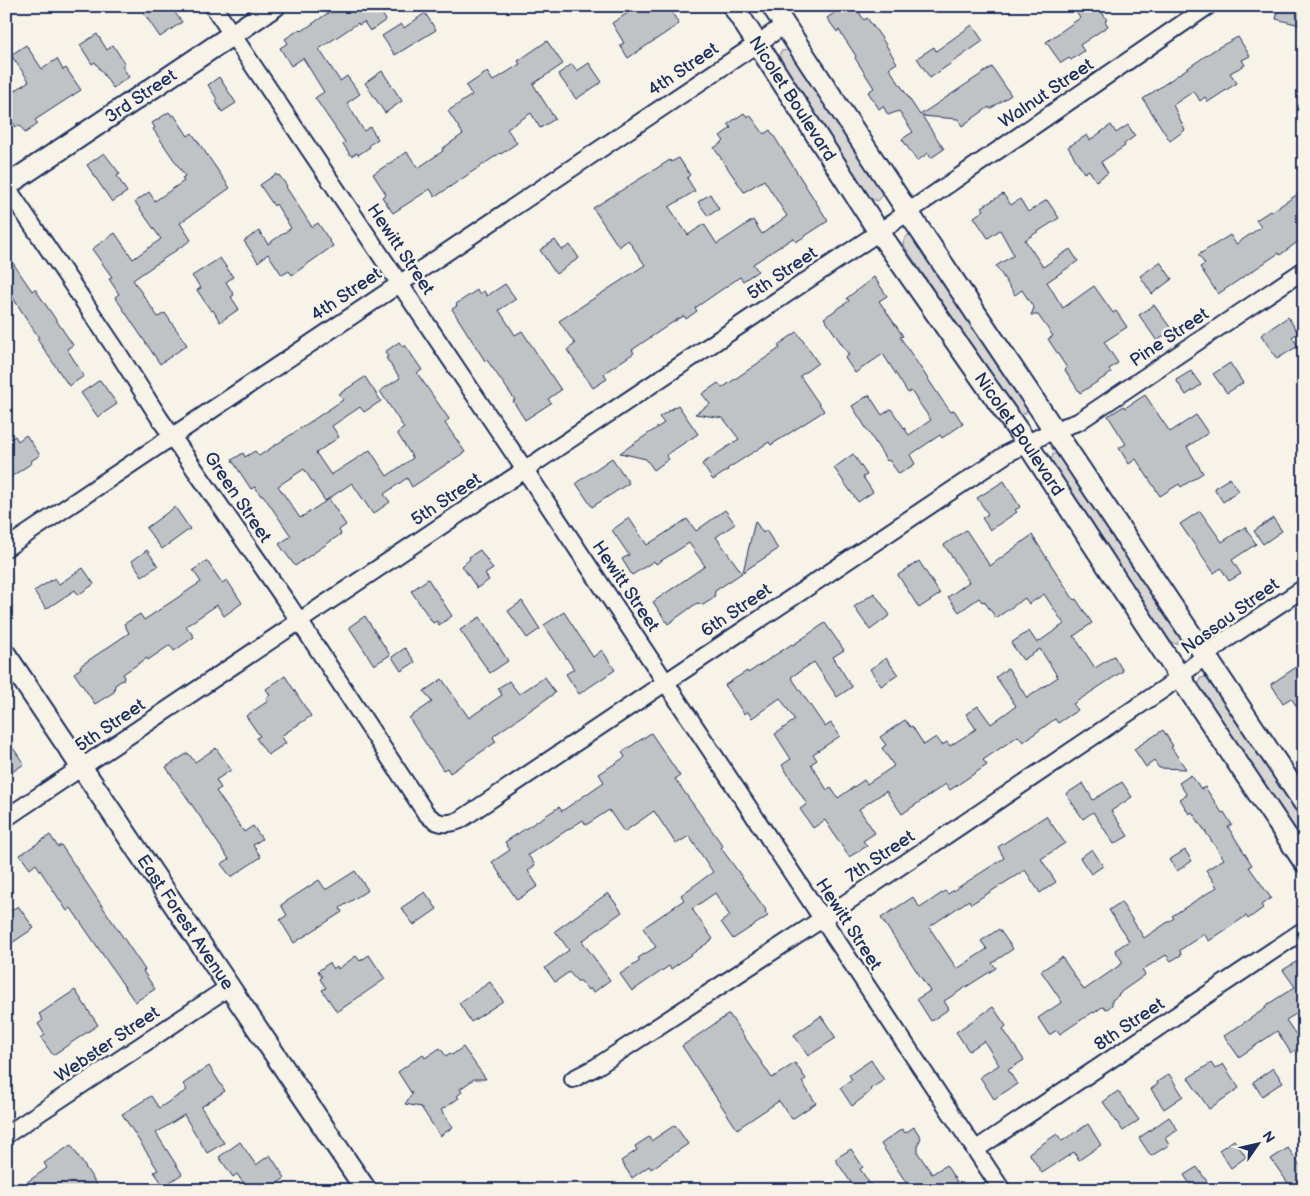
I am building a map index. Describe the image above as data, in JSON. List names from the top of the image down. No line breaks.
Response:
{"streets":{"street":["4th Street","Walnut Street","3rd Street","Nicolet Boulevard","Hewitt Street","5th Street","Pine Street","Green Street","6th Street","Nassau Street","7th Street","East Forest Avenue","8th Street","Webster Street"]},"crossings":[["4th Street","Nicolet Boulevard"],["4th Street","Hewitt Street"],["4th Street","Green Street"],["Walnut Street","Nicolet Boulevard"],["Walnut Street","5th Street"],["3rd Street","Hewitt Street"],["3rd Street","Green Street"],["Nicolet Boulevard","5th Street"],["Nicolet Boulevard","Pine Street"],["Nicolet Boulevard","6th Street"],["Nicolet Boulevard","Nassau Street"],["Nicolet Boulevard","7th Street"],["Hewitt Street","5th Street"],["Hewitt Street","6th Street"],["Hewitt Street","7th Street"],["Hewitt Street","8th Street"],["5th Street","Green Street"],["5th Street","East Forest Avenue"],["Pine Street","6th Street"],["Green Street","6th Street"],["Nassau Street","7th Street"],["East Forest Avenue","Webster Street"]],"north":"top right"}
